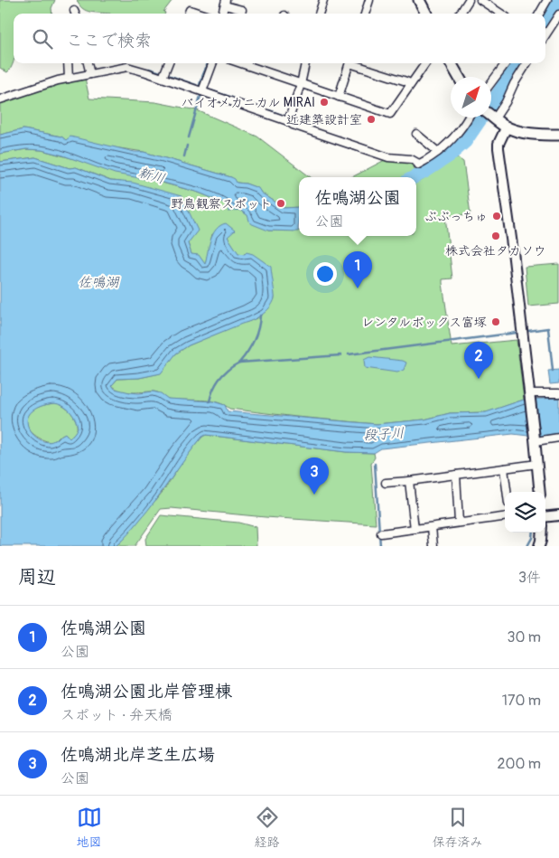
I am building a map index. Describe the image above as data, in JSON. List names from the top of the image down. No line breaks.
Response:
{"water":["新川","佐鳴湖","段子川"],"places":["バイオメカニカル MIRAI","近建築設計室","野鳥観察スポット","ぶぶっちゅ","株式会社タカソウ","レンタルボックス富塚"],"north":"top right","page":{"search":"ここで検索","popup":["佐鳴湖公園","公園"],"pins":["1","2","3"],"heading":["周辺","3件"],"list":[{"mark":"1","name":"佐鳴湖公園","note":"公園","value":"30 m"},{"mark":"2","name":"佐鳴湖公園北岸管理棟","note":"スポット · 弁天橋","value":"170 m"},{"mark":"3","name":"佐鳴湖北岸芝生広場","note":"公園","value":"200 m"}],"nav":["地図","経路","保存済み"]}}
